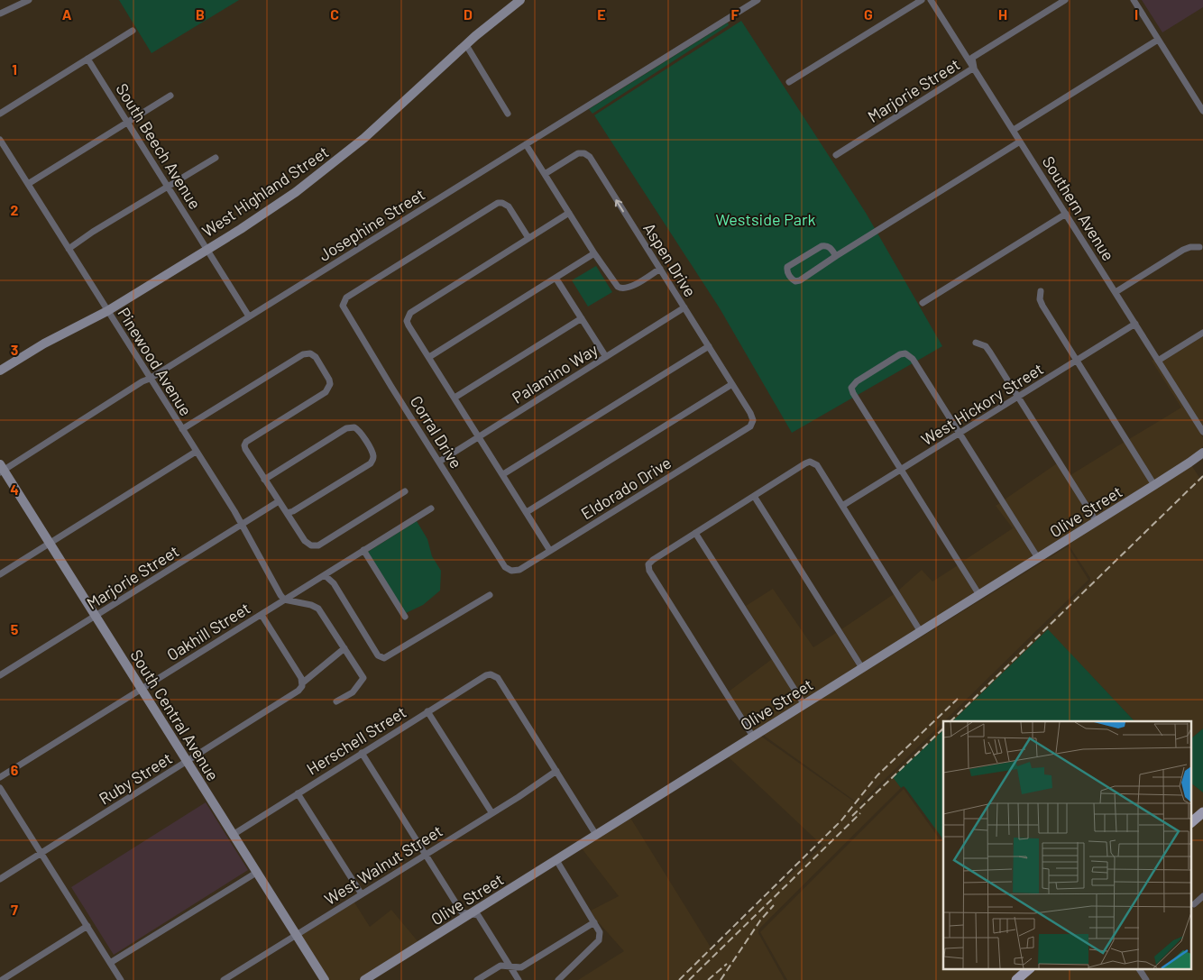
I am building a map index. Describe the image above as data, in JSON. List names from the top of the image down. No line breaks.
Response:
{"streets":{"street":["Marjorie Street","South Beech Avenue","West Highland Street","Southern Avenue","Josephine Street","Aspen Drive","Pinewood Avenue","Palamino Way","West Hickory Street","Corral Drive","Eldorado Drive","Olive Street","Oakhill Street","South Central Avenue","Herschell Street","Ruby Street","West Walnut Street"]},"crossings":[["Marjorie Street","Southern Avenue"],["Marjorie Street","Pinewood Avenue"],["Marjorie Street","South Central Avenue"],["South Beech Avenue","West Highland Street"],["South Beech Avenue","Josephine Street"],["West Highland Street","Pinewood Avenue"],["Southern Avenue","West Hickory Street"],["Josephine Street","Pinewood Avenue"],["Josephine Street","South Central Avenue"],["Aspen Drive","Palamino Way"],["Aspen Drive","Eldorado Drive"],["Pinewood Avenue","Oakhill Street"],["Palamino Way","Corral Drive"],["Corral Drive","Eldorado Drive"],["Oakhill Street","South Central Avenue"],["South Central Avenue","Herschell Street"],["South Central Avenue","Ruby Street"],["South Central Avenue","West Walnut Street"],["Herschell Street","West Walnut Street"]],"parks":["Westside Park"],"grid":{"columns":["A","B","C","D","E","F","G","H","I"],"rows":["1","2","3","4","5","6","7"]}}
